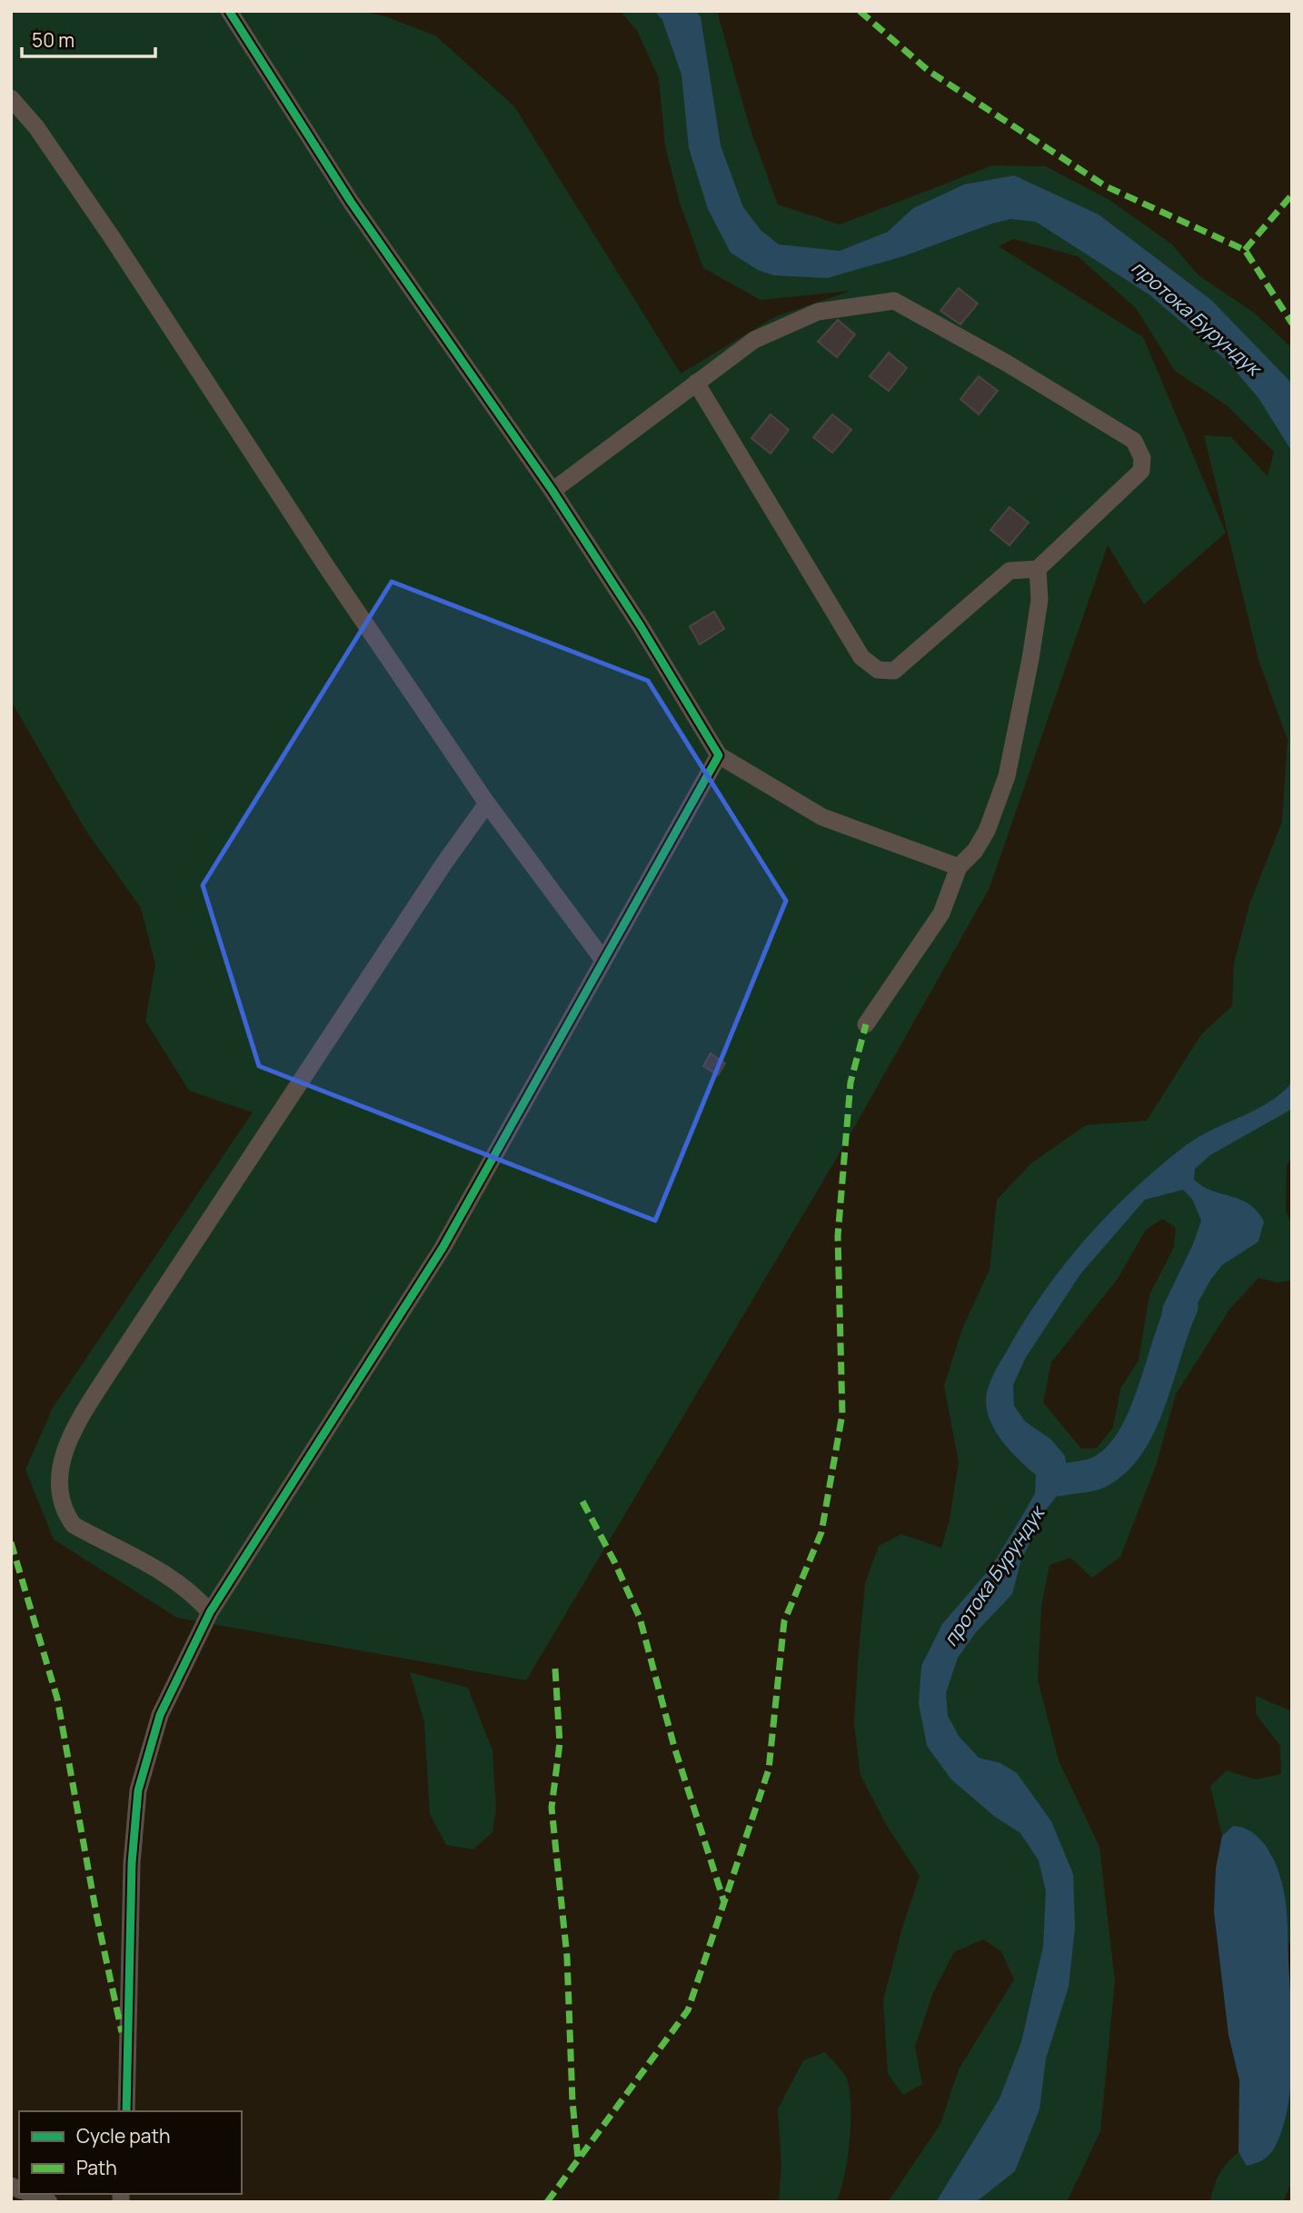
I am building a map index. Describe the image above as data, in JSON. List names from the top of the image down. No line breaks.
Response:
{"water":["протока Бурундук"],"legend":["Cycle path","Path"],"scale_bar":"50 m"}
